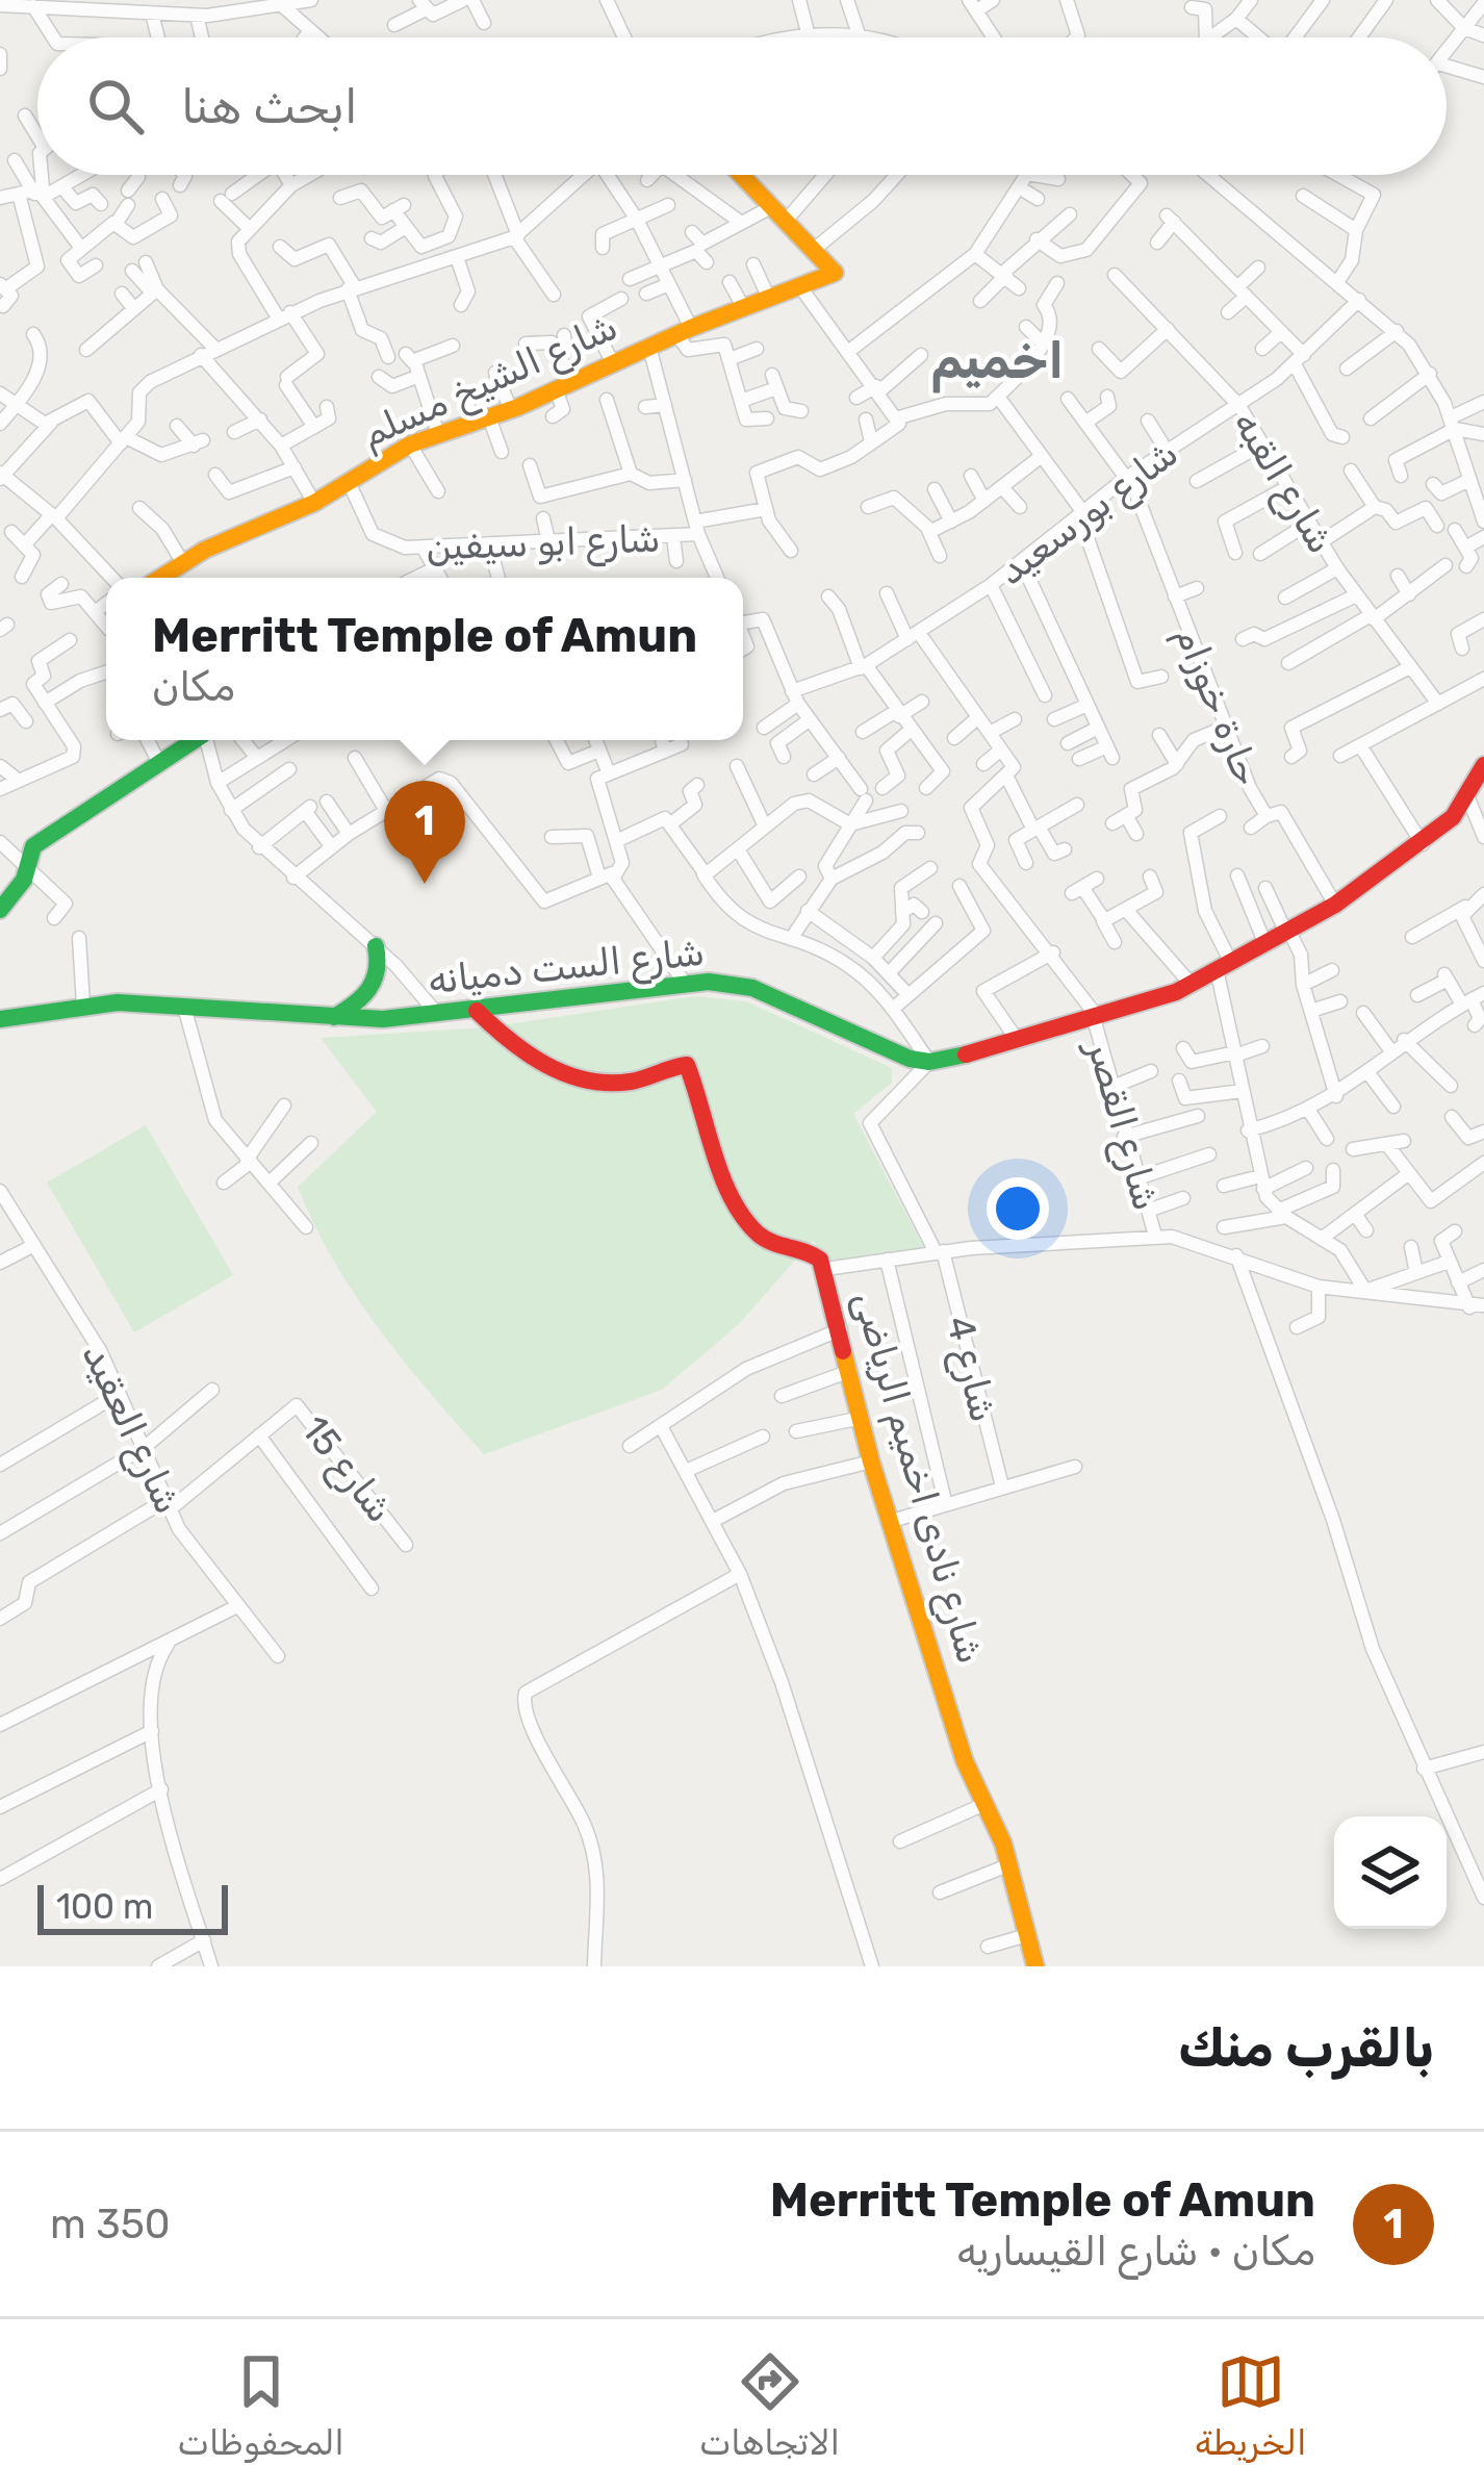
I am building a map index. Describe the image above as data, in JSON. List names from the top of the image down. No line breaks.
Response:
{"streets":{"street":["شارع الشيخ مسلم","شارع القبه","شارع بورسعيد","شارع ابو سيفين","حارة خوزام","شارع الست دميانه","شارع القصر","شارع 4","شارع العقيد","شارع 15","شارع نادى اخميم الرياضى"]},"crossings":[["شارع الشيخ مسلم","شارع ابو سيفين"],["شارع القبه","شارع بورسعيد"],["شارع بورسعيد","حارة خوزام"],["حارة خوزام","شارع الست دميانه"],["شارع الست دميانه","شارع القصر"],["شارع الست دميانه","شارع 4"],["شارع الست دميانه","شارع نادى اخميم الرياضى"],["شارع العقيد","شارع 15"]],"districts":["اخميم"],"scale_bar":"100 m","page":{"search":"ابحث هنا","popup":["Merritt Temple of Amun","مكان"],"pins":"1","scale":"100 m","heading":"بالقرب منك","list":[{"mark":"1","name":"Merritt Temple of Amun","note":"مكان · شارع القيساريه","value":"350 m"}],"nav":["الخريطة","الاتجاهات","المحفوظات"]}}
